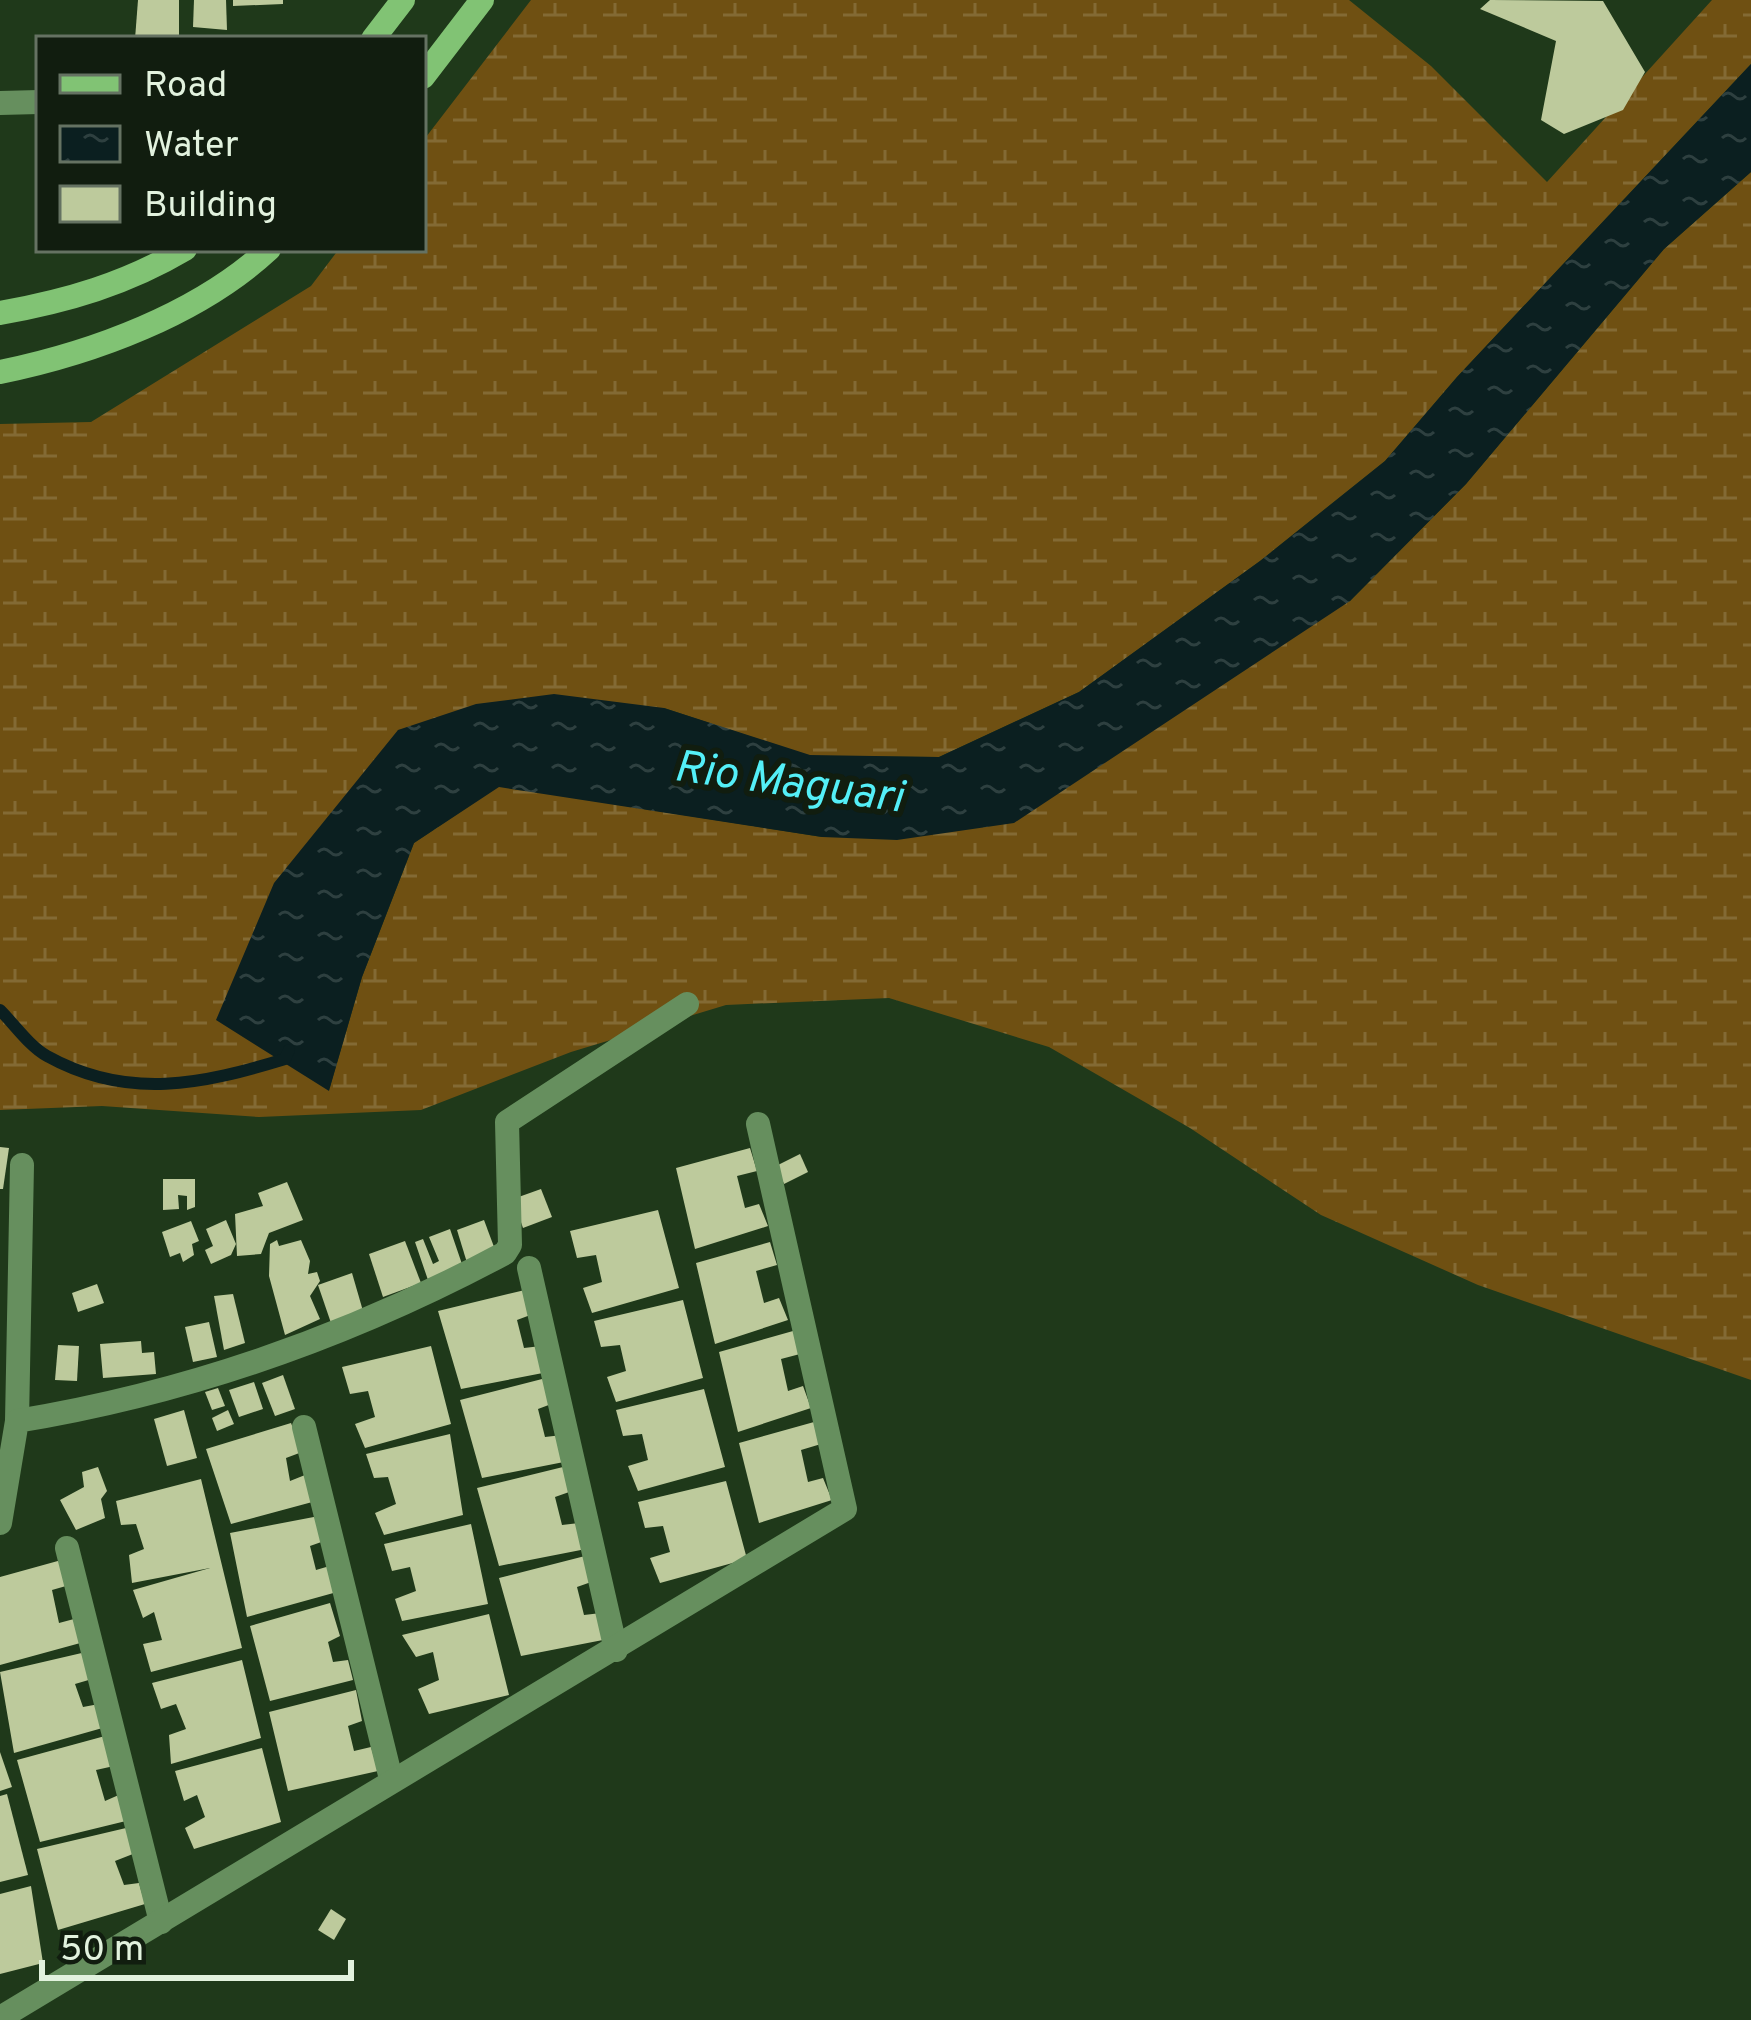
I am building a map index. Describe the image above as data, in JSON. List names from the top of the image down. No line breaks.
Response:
{"water":["Rio Maguari"],"legend":["Road","Water","Building"],"scale_bar":"50 m"}
